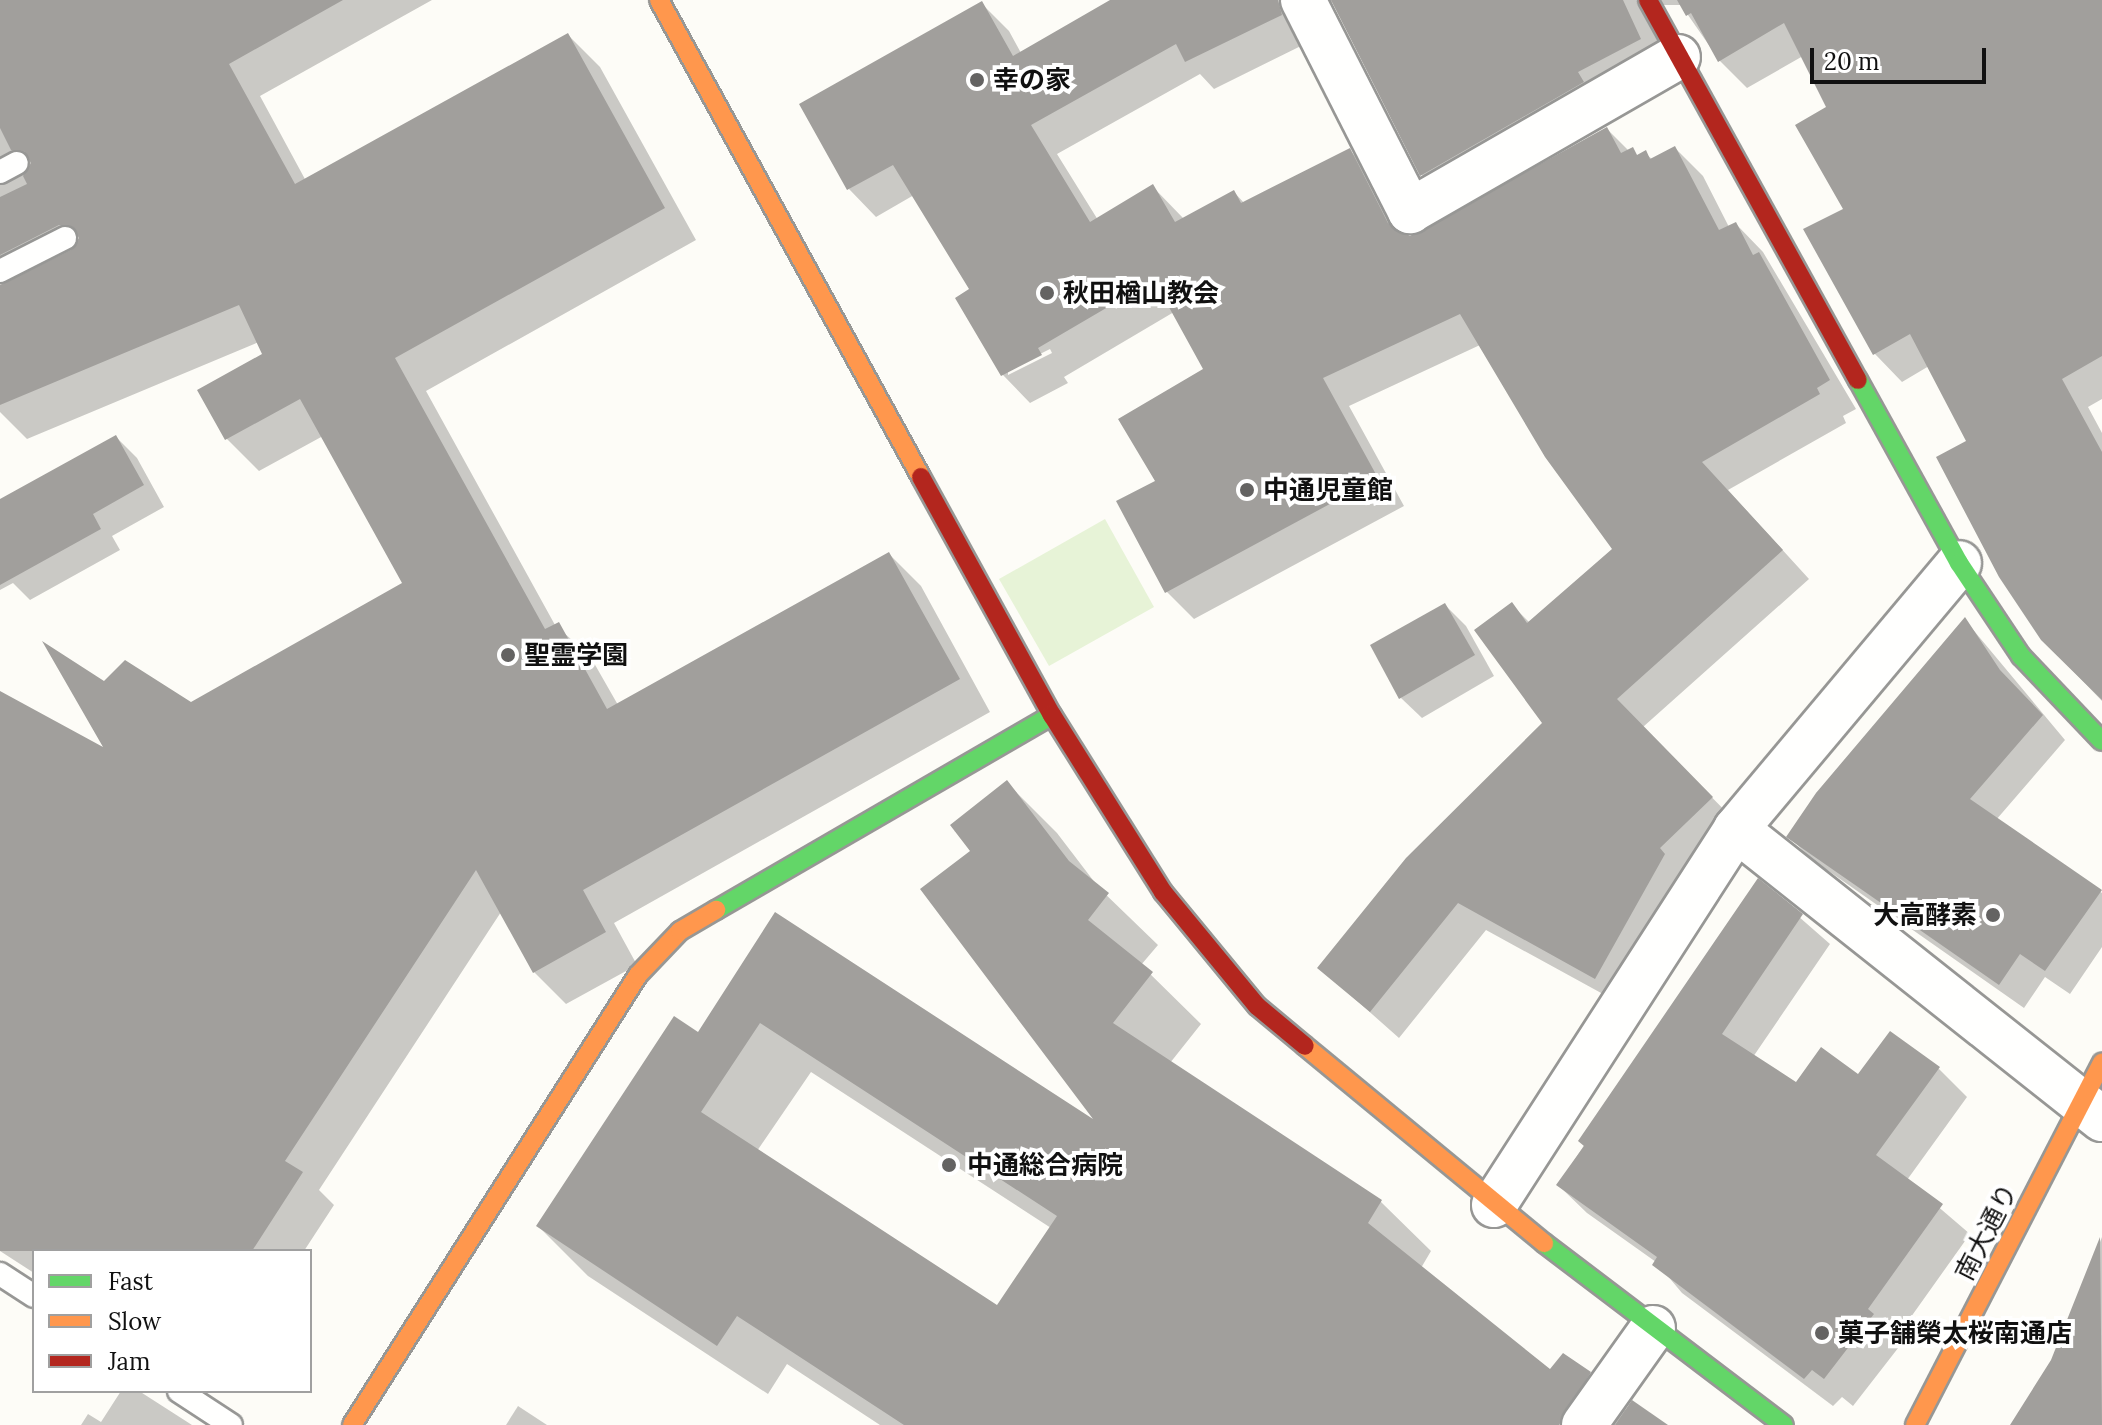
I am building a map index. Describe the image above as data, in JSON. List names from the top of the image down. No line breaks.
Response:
{"streets":{"street":["南大通り"]},"places":["幸の家","秋田楢山教会","中通児童館","聖霊学園","大高酵素","中通総合病院","菓子舗榮太桜南通店"],"legend":["Fast","Slow","Jam"],"scale_bar":"20 m"}
